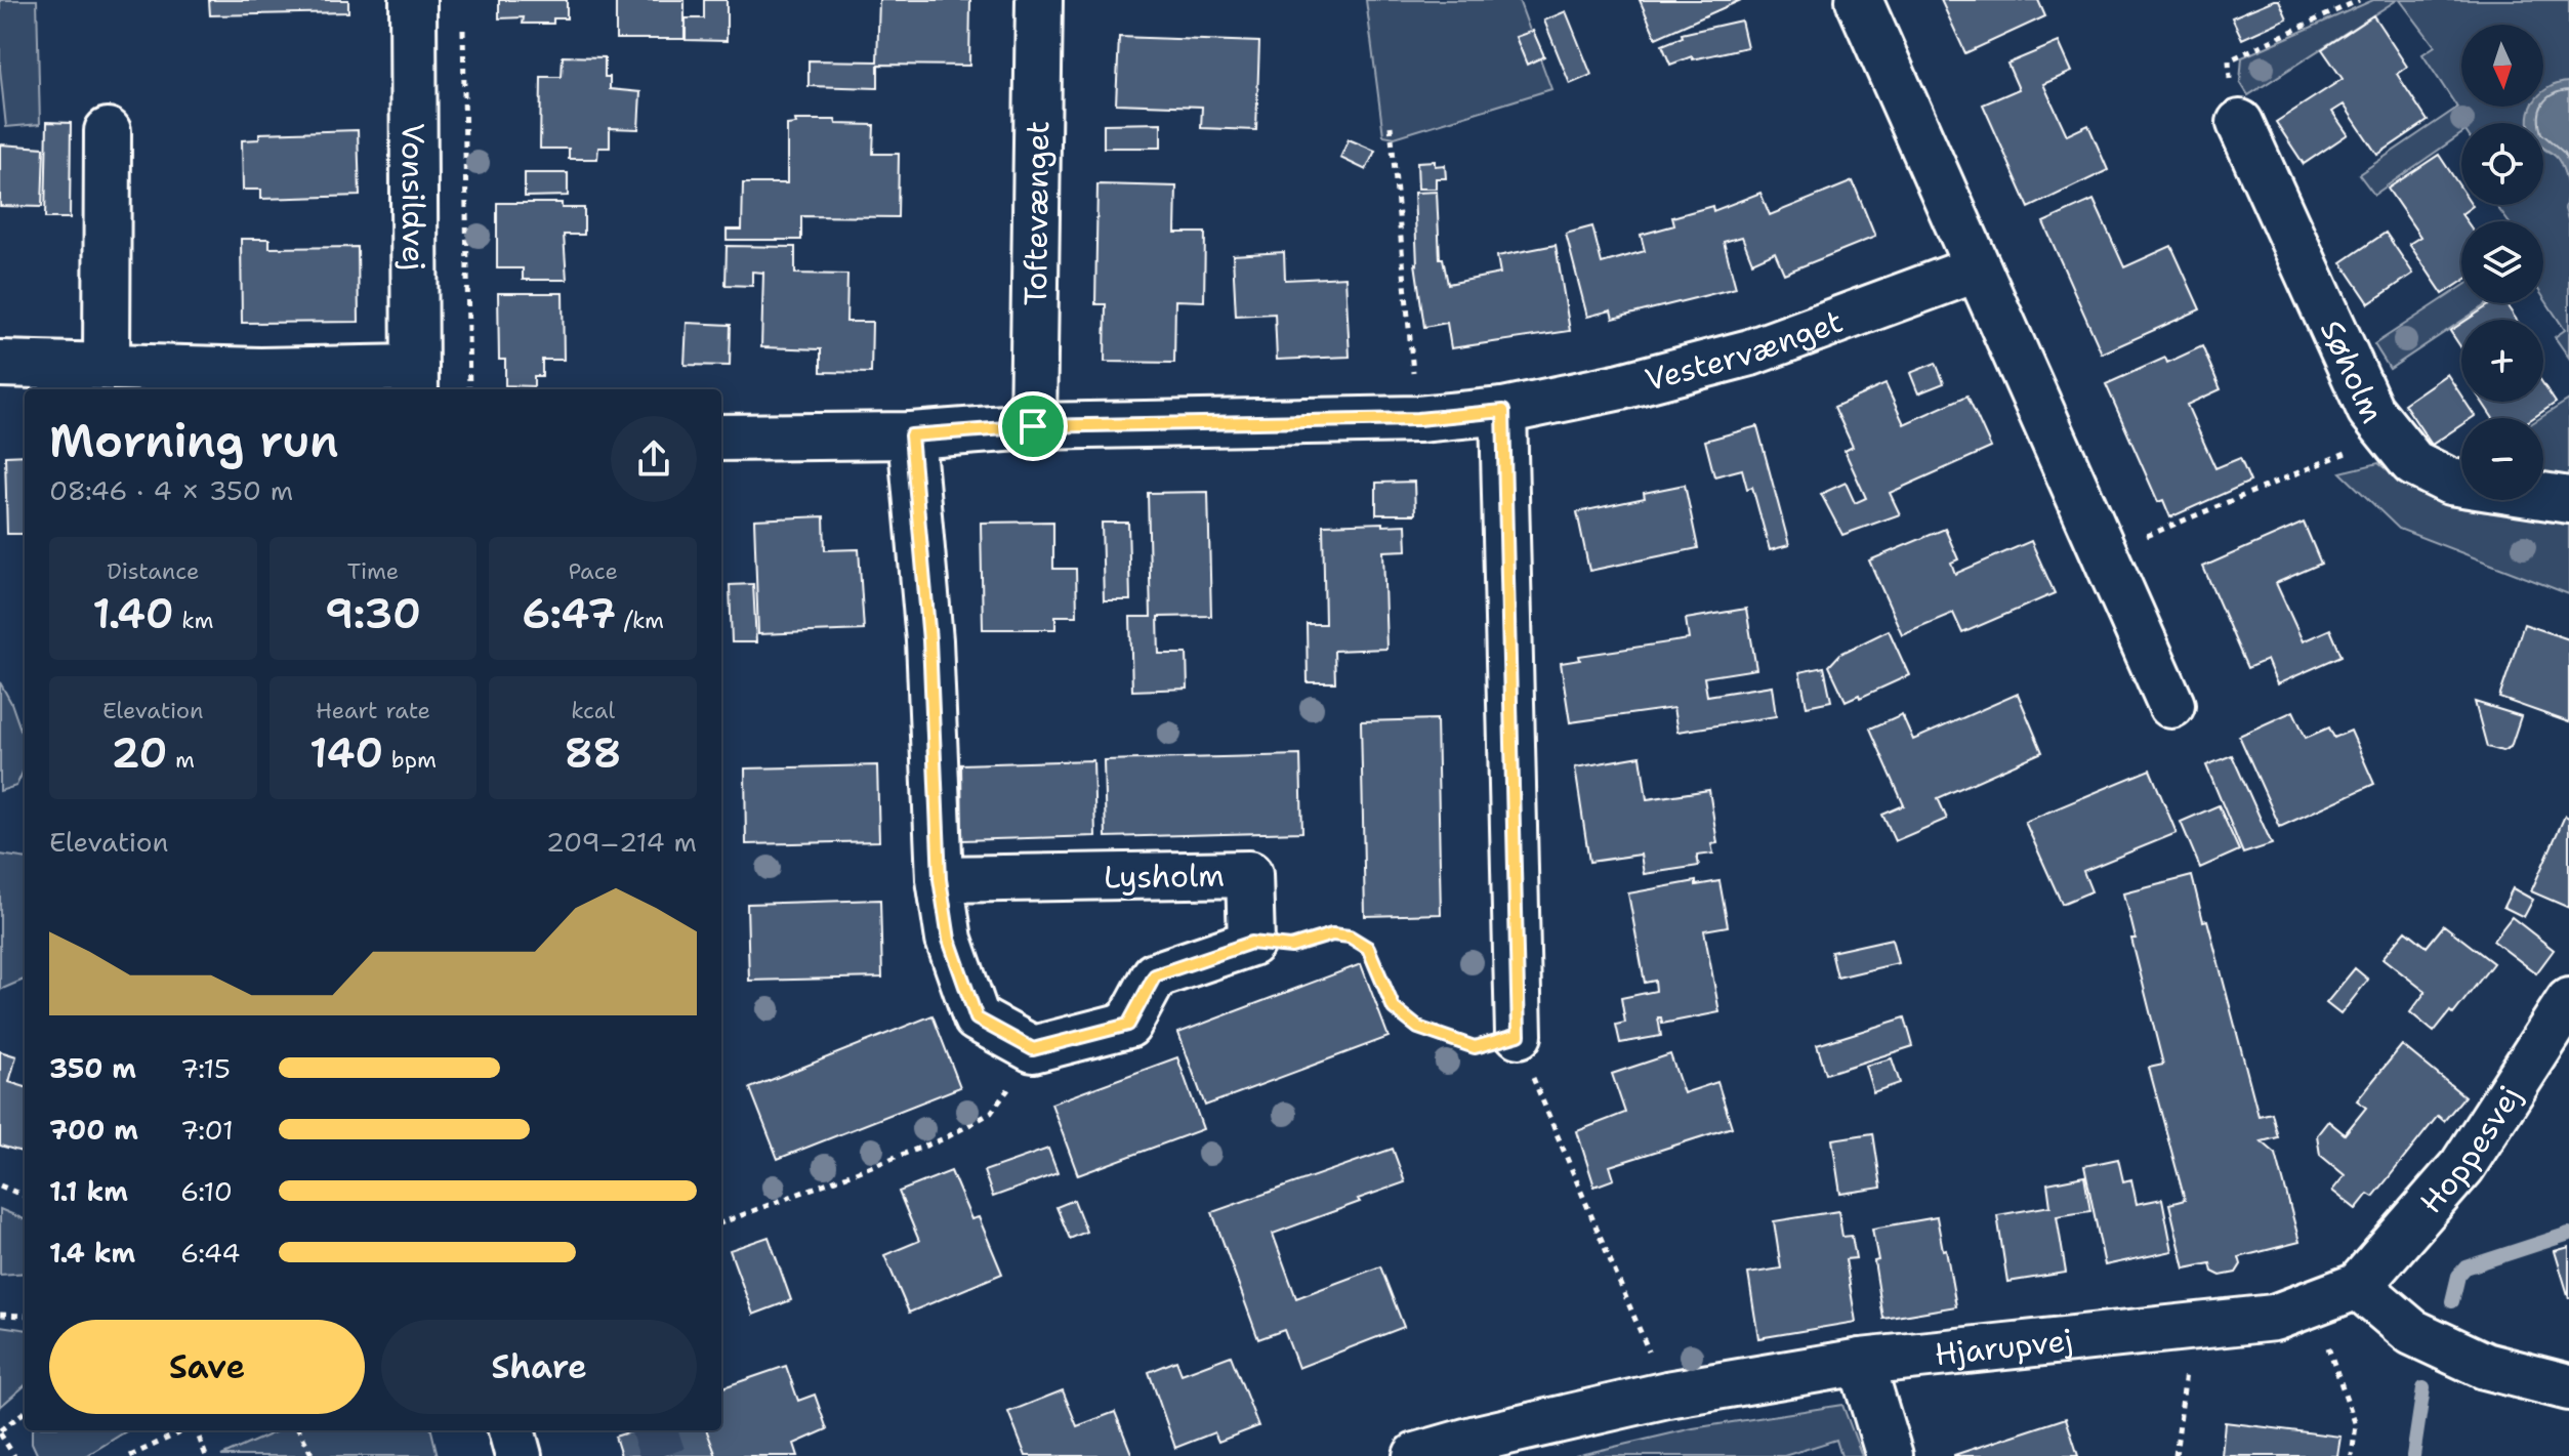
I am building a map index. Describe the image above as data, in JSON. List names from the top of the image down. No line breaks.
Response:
{"streets":{"street":["Vonsildvej","Toftevænget","Vestervænget","Søholm","Lysholm","Hoppesvej","Hjarupvej"]},"crossings":[["Toftevænget","Vestervænget"],["Hoppesvej","Hjarupvej"]],"north":"bottom","page":{"map_buttons":["+","−"],"heading":["Morning run","08:46 · 4 × 350 m"],"stats":[["Distance","1.40 km"],["Time","9:30"],["Pace","6:47 /km"],["Elevation","20 m"],["Heart rate","140 bpm"],["kcal","88"]],"chart":["Elevation","209–214 m"],"list":[{"name":"350 m","note":"7:15"},{"name":"700 m","note":"7:01"},{"name":"1.1 km","note":"6:10"},{"name":"1.4 km","note":"6:44"}],"buttons":["Save","Share"]}}
